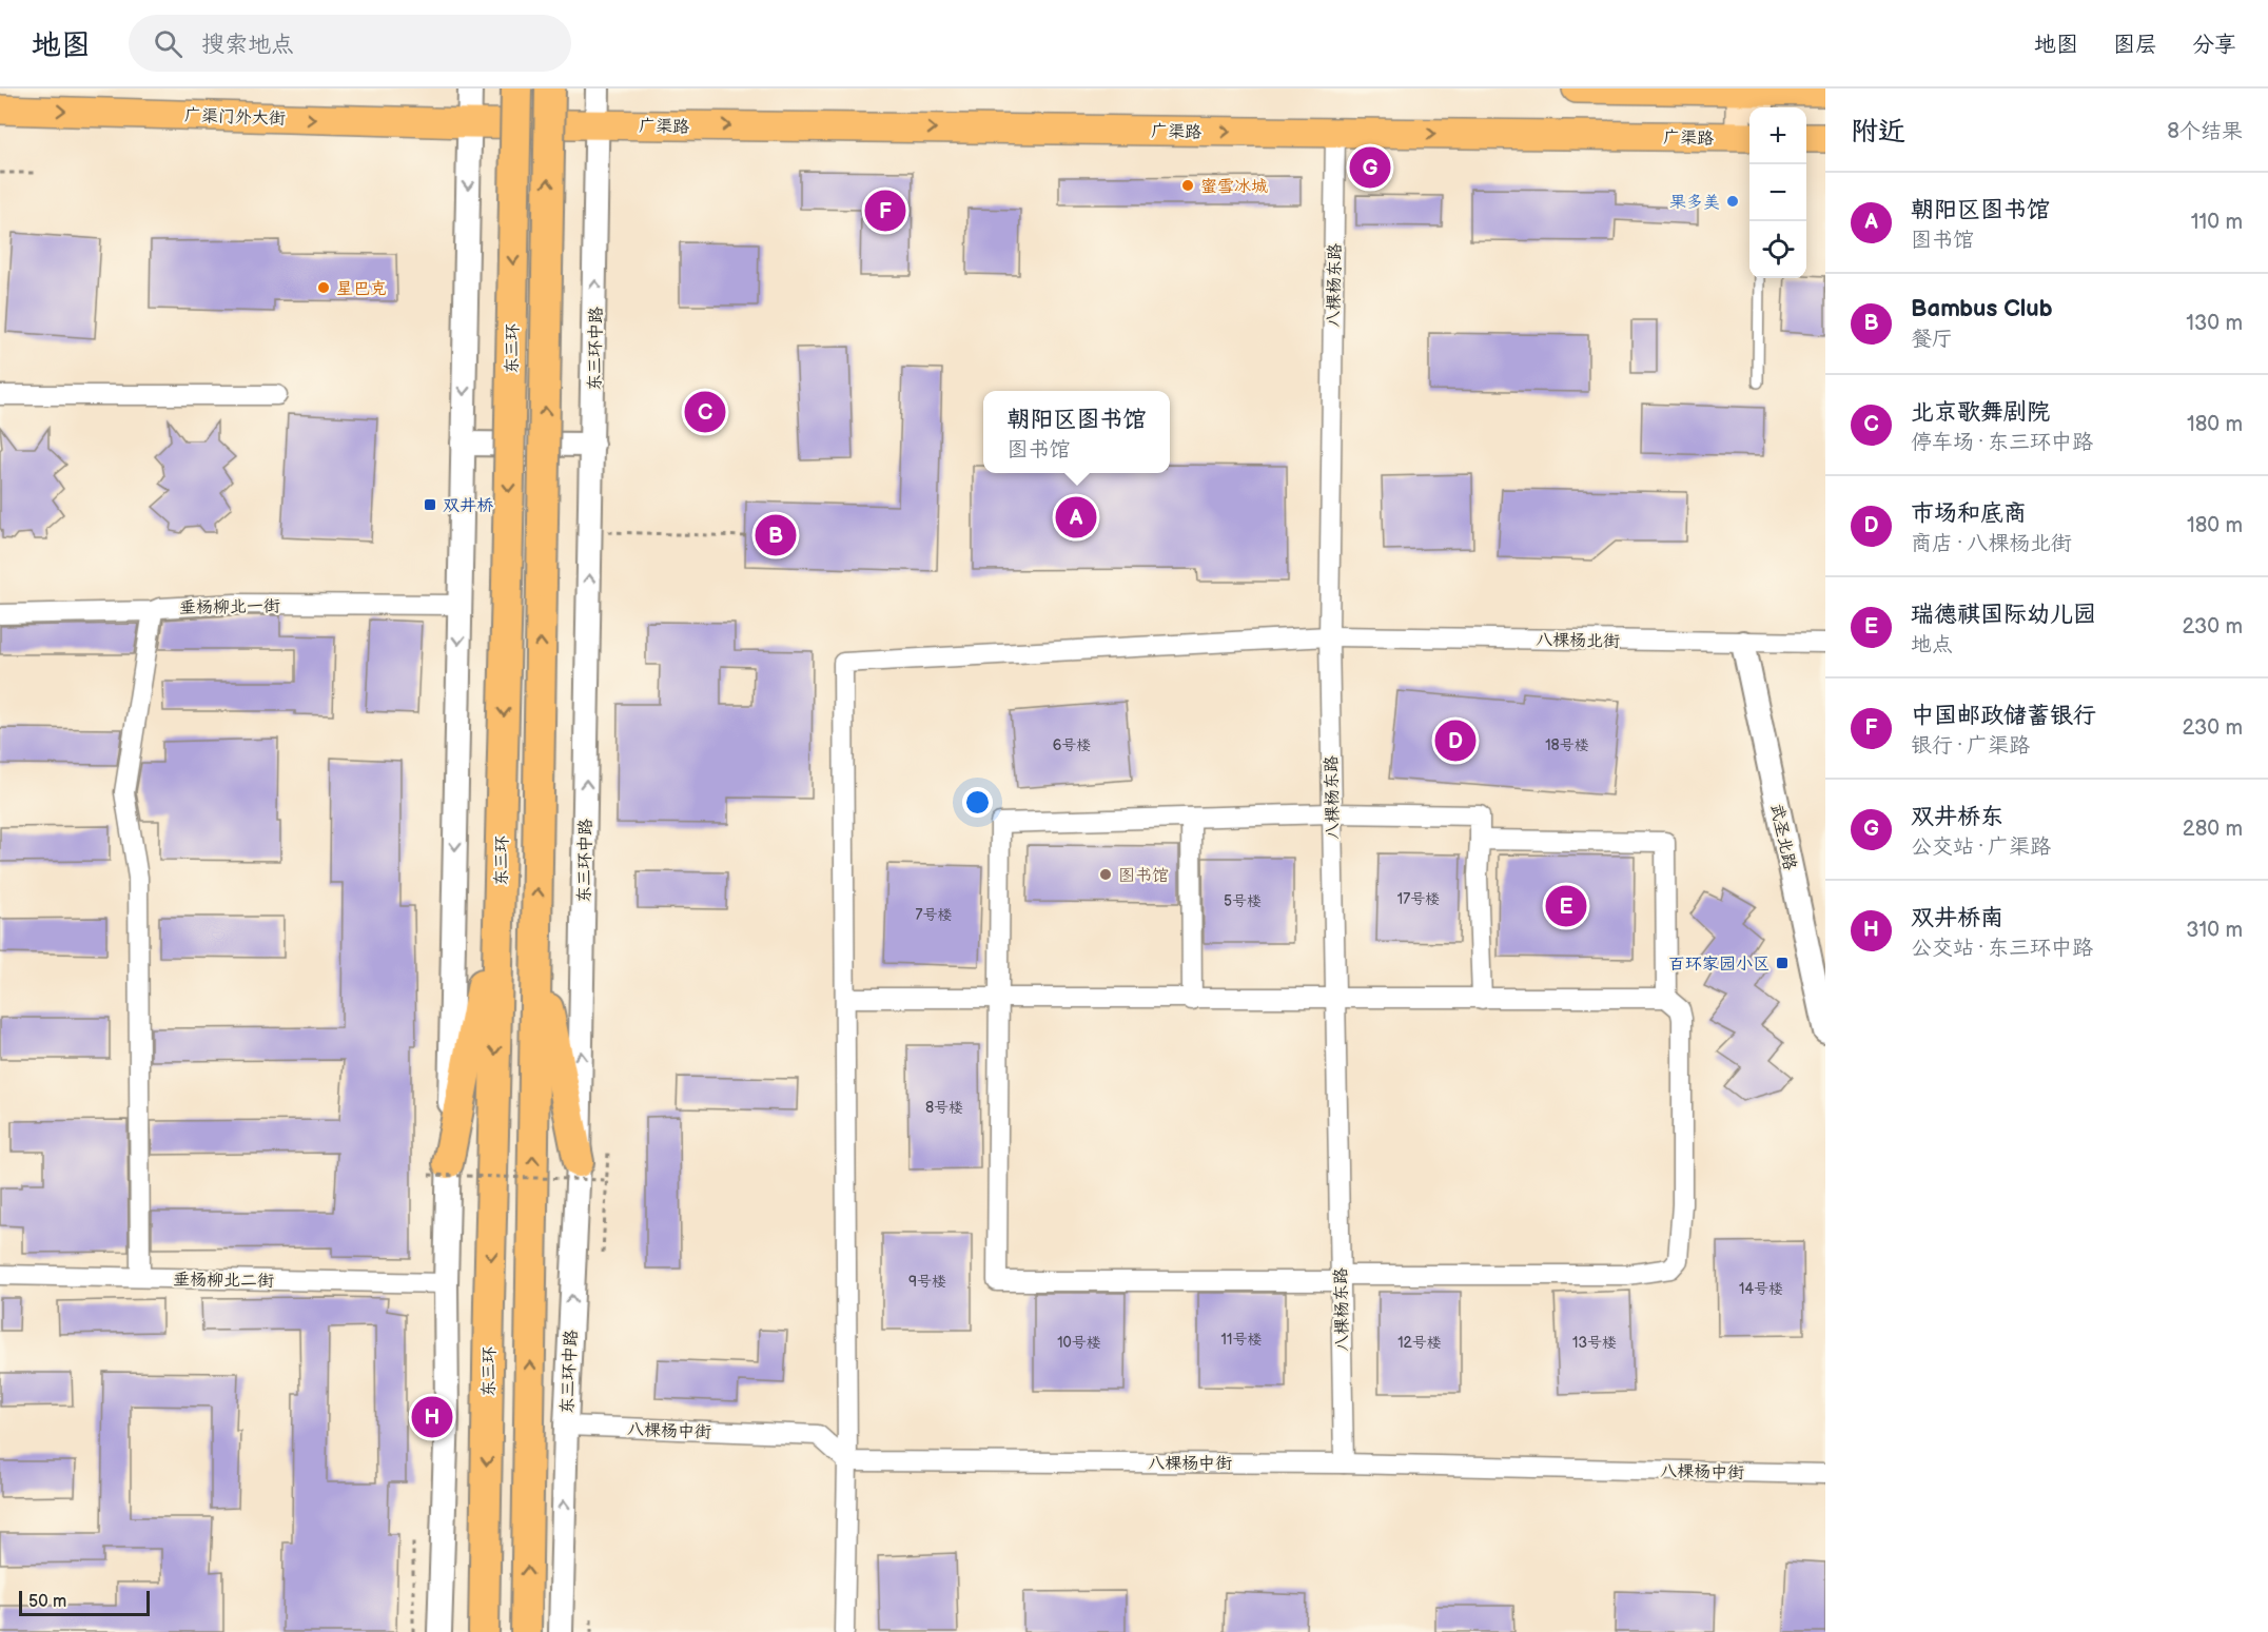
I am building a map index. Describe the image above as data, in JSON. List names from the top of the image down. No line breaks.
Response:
{"streets":{"highway":["东三环"],"main road":["广渠门外大街","广渠路"],"street":["八棵杨东路","东三环中路","垂杨柳北一街","八棵杨北街","武圣北路","垂杨柳北二街","八棵杨中街"]},"crossings":[["广渠门外大街","广渠路"],["广渠门外大街","东三环中路"],["广渠路","八棵杨东路"],["广渠路","东三环中路"],["八棵杨东路","八棵杨北街"],["八棵杨东路","八棵杨中街"],["东三环中路","八棵杨中街"],["八棵杨北街","武圣北路"]],"one_way":["广渠门外大街","广渠路"],"places":{"other":["蜜雪冰城","果多美","星巴克","图书馆"],"transit":["双井桥","百环家园小区"]},"house_numbers":["6号楼","18号楼","17号楼","5号楼","7号楼","8号楼","9号楼","14号楼","11号楼","10号楼","12号楼","13号楼"],"scale_bar":"50 m","page":{"header":"地图","search":"搜索地点","nav":["地图","图层","分享"],"heading":["附近","8个结果"],"map_buttons":["+","−"],"pins":["G","F","C","A","B","D","E","H"],"list":[{"mark":"A","name":"朝阳区图书馆","note":"图书馆","value":"110 m"},{"mark":"B","name":"Bambus Club","note":"餐厅","value":"130 m"},{"mark":"C","name":"北京歌舞剧院","note":"停车场 · 东三环中路","value":"180 m"},{"mark":"D","name":"市场和底商","note":"商店 · 八棵杨北街","value":"180 m"},{"mark":"E","name":"瑞德祺国际幼儿园","note":"地点","value":"230 m"},{"mark":"F","name":"中国邮政储蓄银行","note":"银行 · 广渠路","value":"230 m"},{"mark":"G","name":"双井桥东","note":"公交站 · 广渠路","value":"280 m"},{"mark":"H","name":"双井桥南","note":"公交站 · 东三环中路","value":"310 m"}],"popup":["朝阳区图书馆","图书馆"],"scale":"50 m"}}
